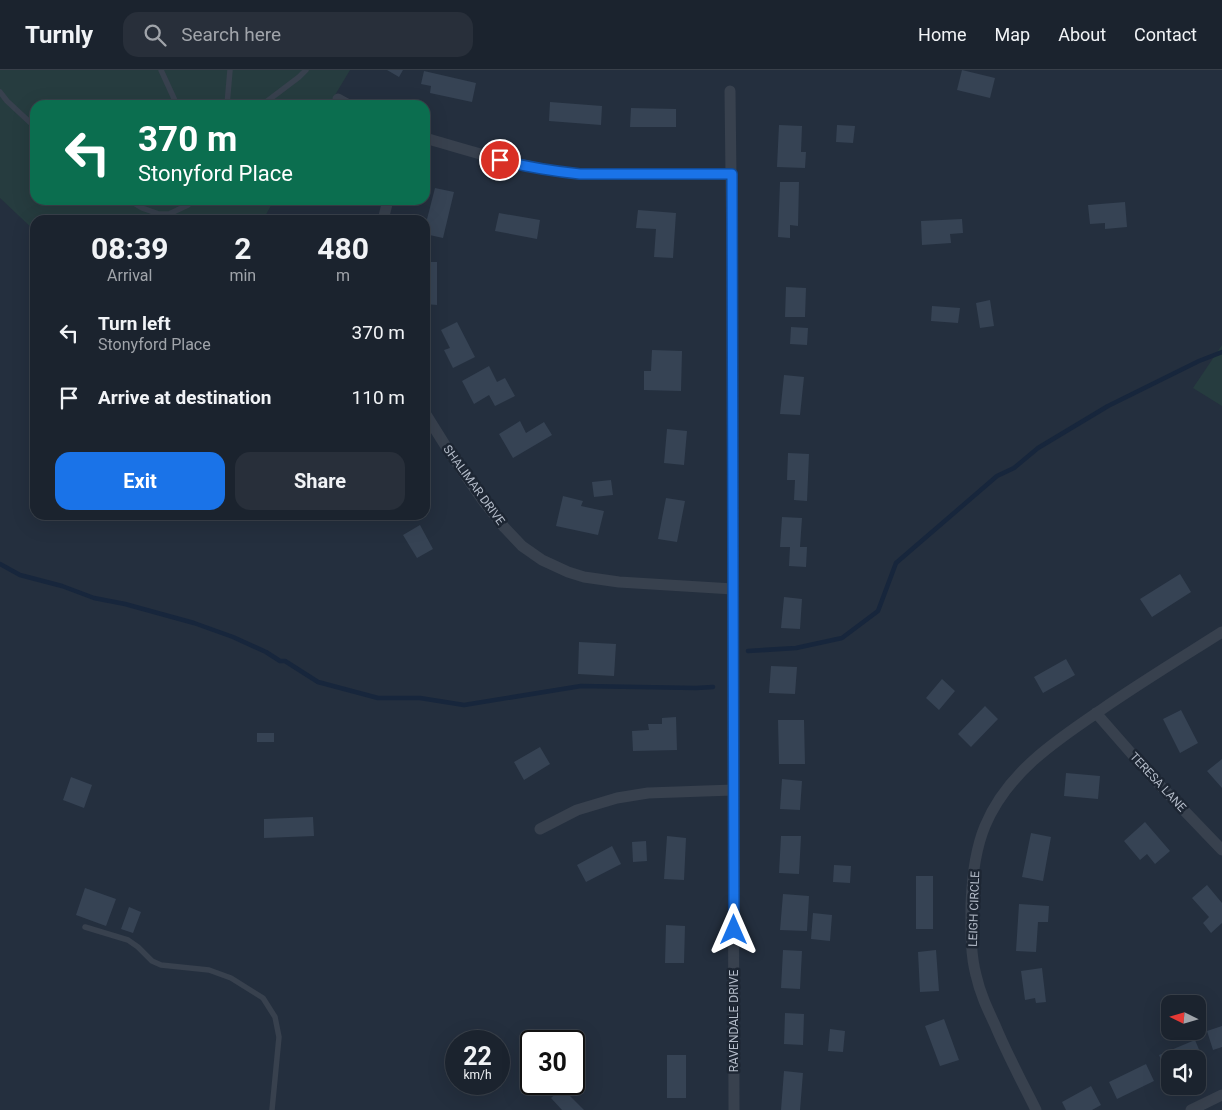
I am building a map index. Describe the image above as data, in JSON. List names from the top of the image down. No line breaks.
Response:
{"streets":{"street":["SHALIMAR DRIVE","TERESA LANE","LEIGH CIRCLE","RAVENDALE DRIVE"]},"crossings":[["SHALIMAR DRIVE","RAVENDALE DRIVE"],["TERESA LANE","LEIGH CIRCLE"]],"north":"left","page":{"header":"Turnly","search":"Search here","nav":["Home","Map","About","Contact"],"turn":["370 m","Stonyford Place"],"eta":["08:39","Arrival","2","min","480","m"],"list":[{"name":"Turn left","note":"Stonyford Place","value":"370 m"},{"name":"Arrive at destination","value":"110 m"}],"buttons":["Exit","Share"],"speed":"22 km/h","limit":"30"}}
